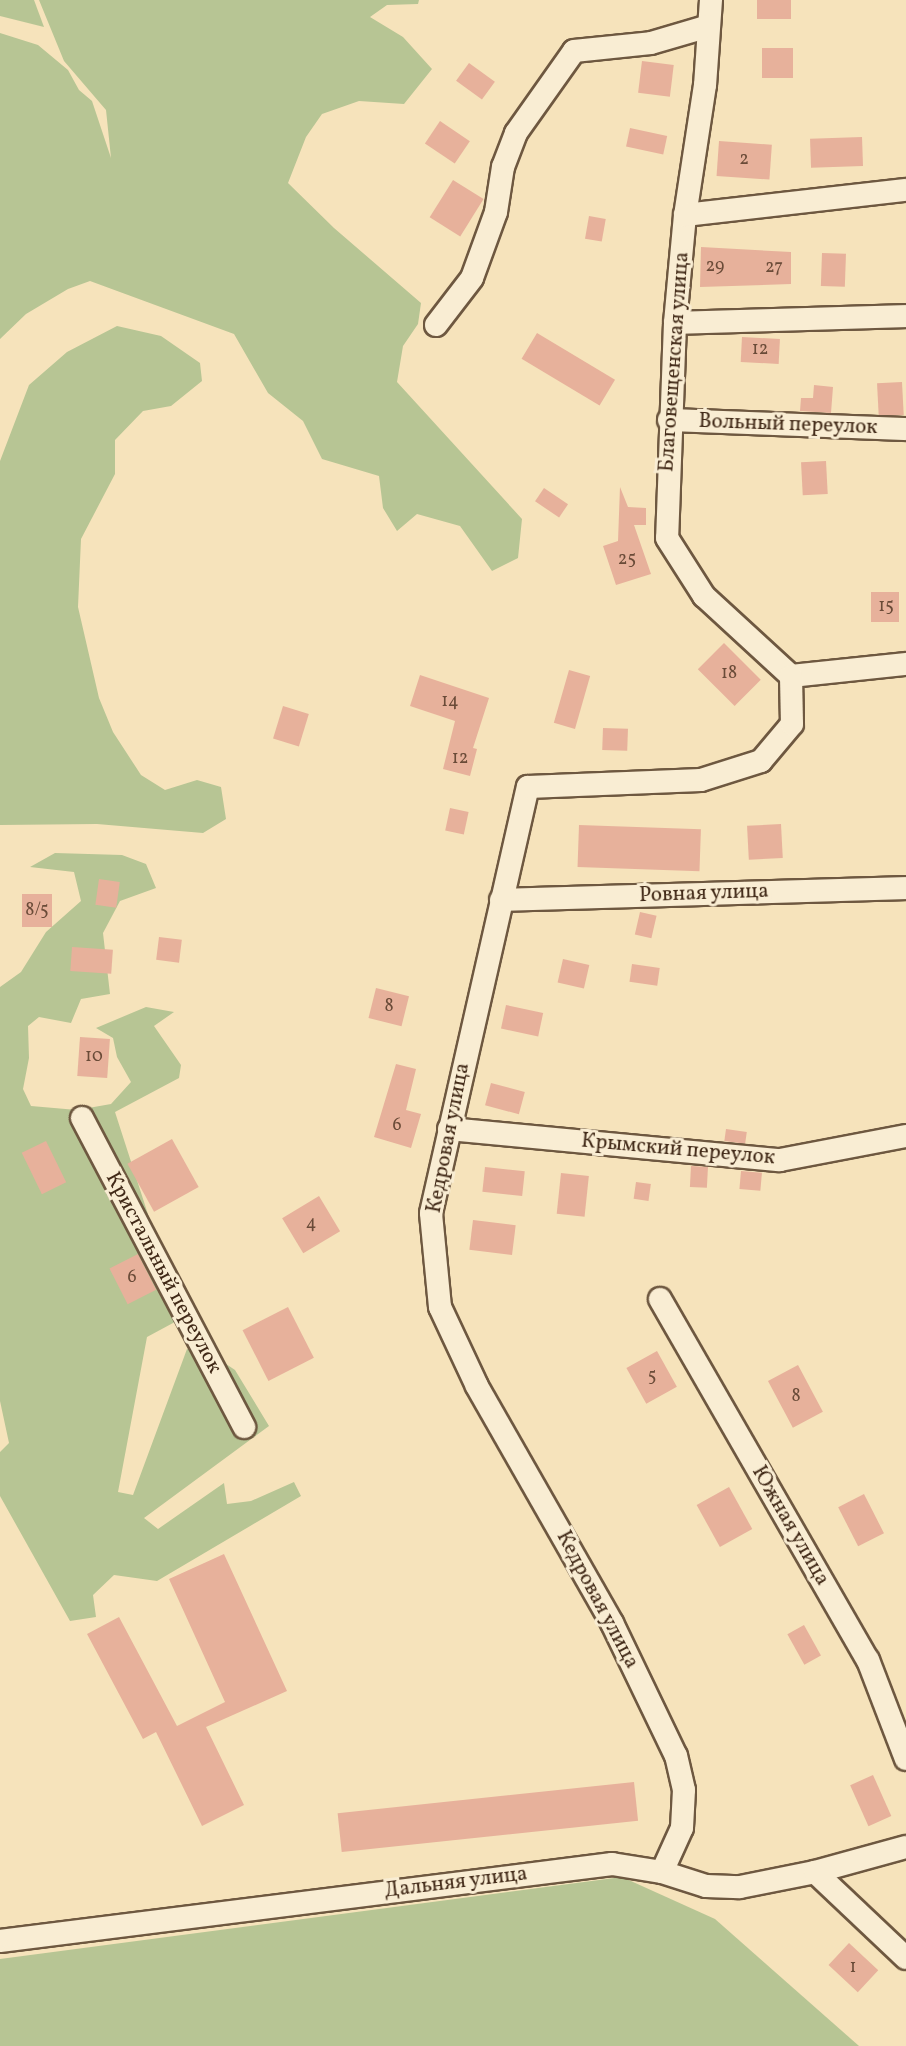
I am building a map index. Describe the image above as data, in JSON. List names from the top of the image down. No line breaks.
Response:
{"streets":{"street":["Благовещенская улица","Вольный переулок","Ровная улица","Кедровая улица","Крымский переулок","Кристальный переулок","Южная улица","Дальняя улица"]},"crossings":[["Благовещенская улица","Вольный переулок"],["Благовещенская улица","Кедровая улица"],["Ровная улица","Кедровая улица"],["Кедровая улица","Крымский переулок"],["Кедровая улица","Дальняя улица"]],"house_numbers":["2","29","27","12","25","15","18","14","12","8/5","8","10","6","4","6","5","8","1"]}
